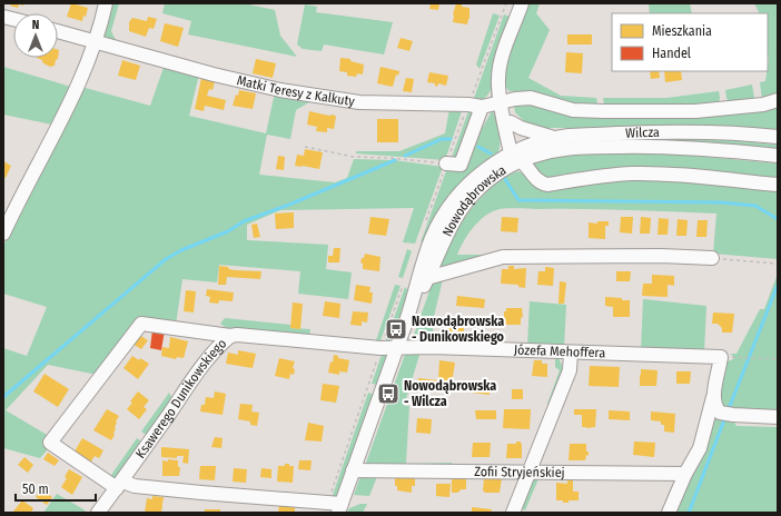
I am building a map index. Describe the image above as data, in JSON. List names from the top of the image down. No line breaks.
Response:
{"streets":{"street":["Matki Teresy z Kalkuty","Wilcza","Nowodąbrowska","Józefa Mehoffera","Ksawerego Dunikowskiego","Zofii Stryjeńskiej"]},"crossings":[["Matki Teresy z Kalkuty","Nowodąbrowska"],["Wilcza","Nowodąbrowska"],["Nowodąbrowska","Józefa Mehoffera"],["Nowodąbrowska","Ksawerego Dunikowskiego"],["Nowodąbrowska","Zofii Stryjeńskiej"],["Józefa Mehoffera","Ksawerego Dunikowskiego"]],"places":{"bus stop":["Nowodąbrowska - Dunikowskiego","Nowodąbrowska - Wilcza"]},"legend":["Mieszkania","Handel"],"scale_bar":"50 m","north":"top"}
